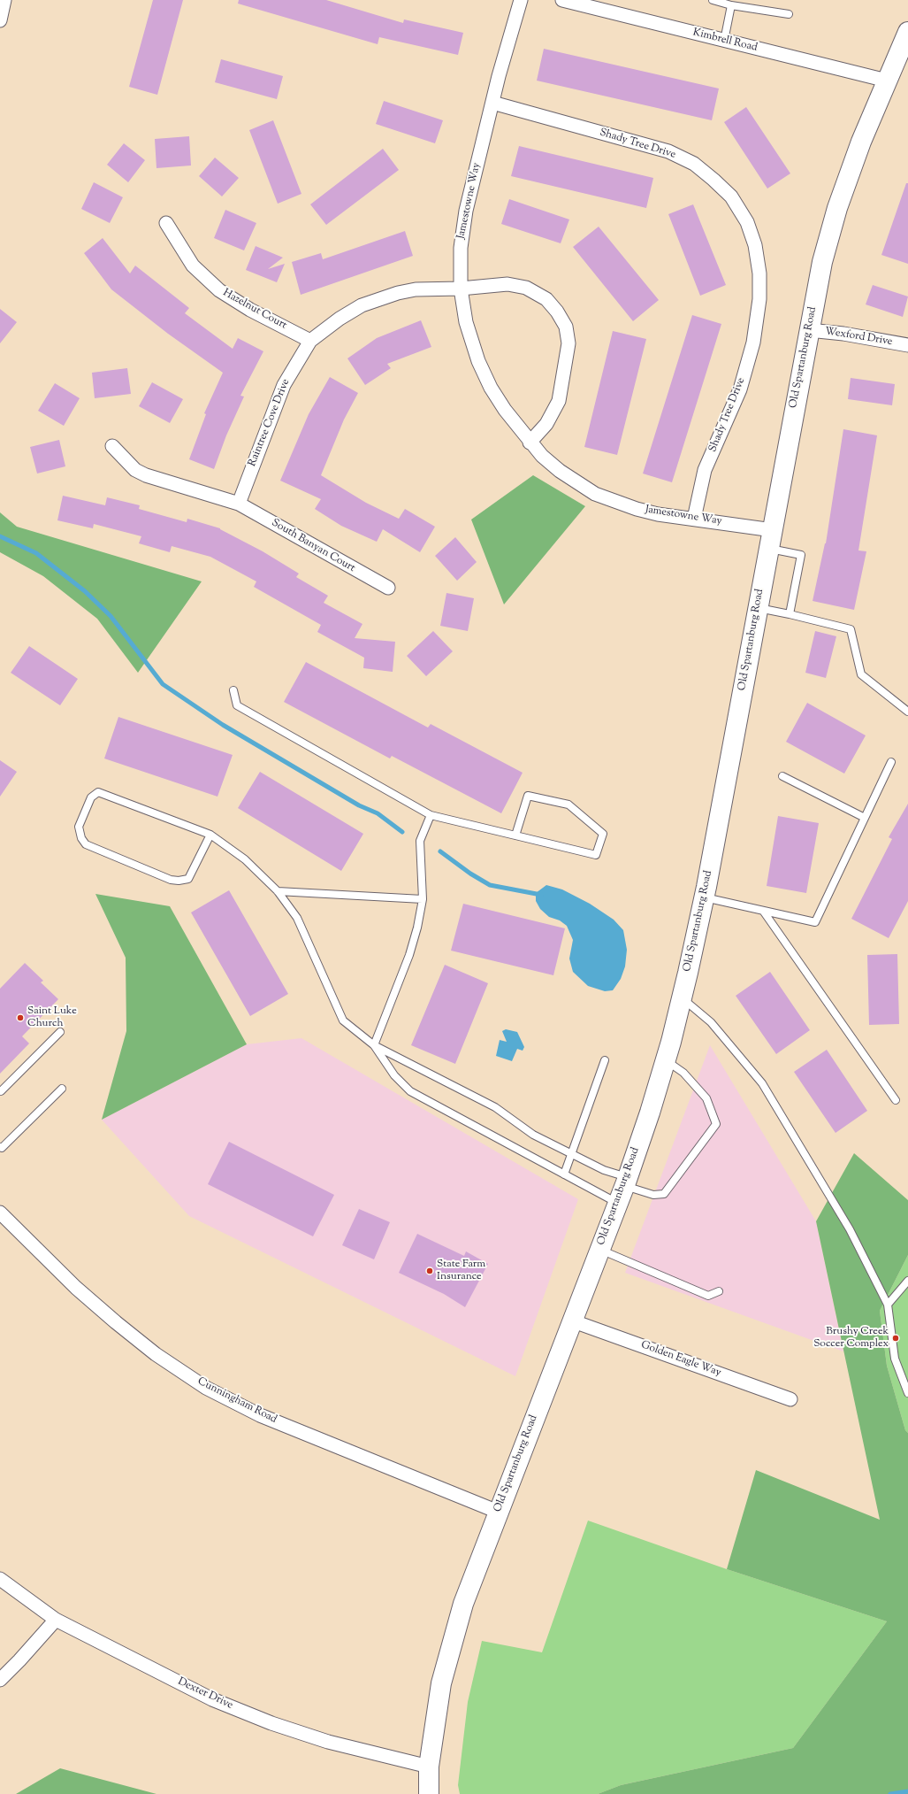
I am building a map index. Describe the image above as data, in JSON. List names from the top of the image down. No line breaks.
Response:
{"streets":{"main road":["Old Spartanburg Road"],"street":["Kimbrell Road","Shady Tree Drive","Jamestowne Way","Hazelnut Court","Wexford Drive","Raintree Cove Drive","South Banyan Court","Golden Eagle Way","Cunningham Road","Dexter Drive"]},"crossings":[["Kimbrell Road","Old Spartanburg Road"],["Shady Tree Drive","Jamestowne Way"],["Jamestowne Way","Old Spartanburg Road"],["Jamestowne Way","Raintree Cove Drive"],["Hazelnut Court","Raintree Cove Drive"],["Wexford Drive","Old Spartanburg Road"],["Old Spartanburg Road","Golden Eagle Way"],["Old Spartanburg Road","Cunningham Road"],["Old Spartanburg Road","Dexter Drive"],["Raintree Cove Drive","South Banyan Court"]],"places":["Saint Luke Church","State Farm Insurance","Brushy Creek Soccer Complex"]}
